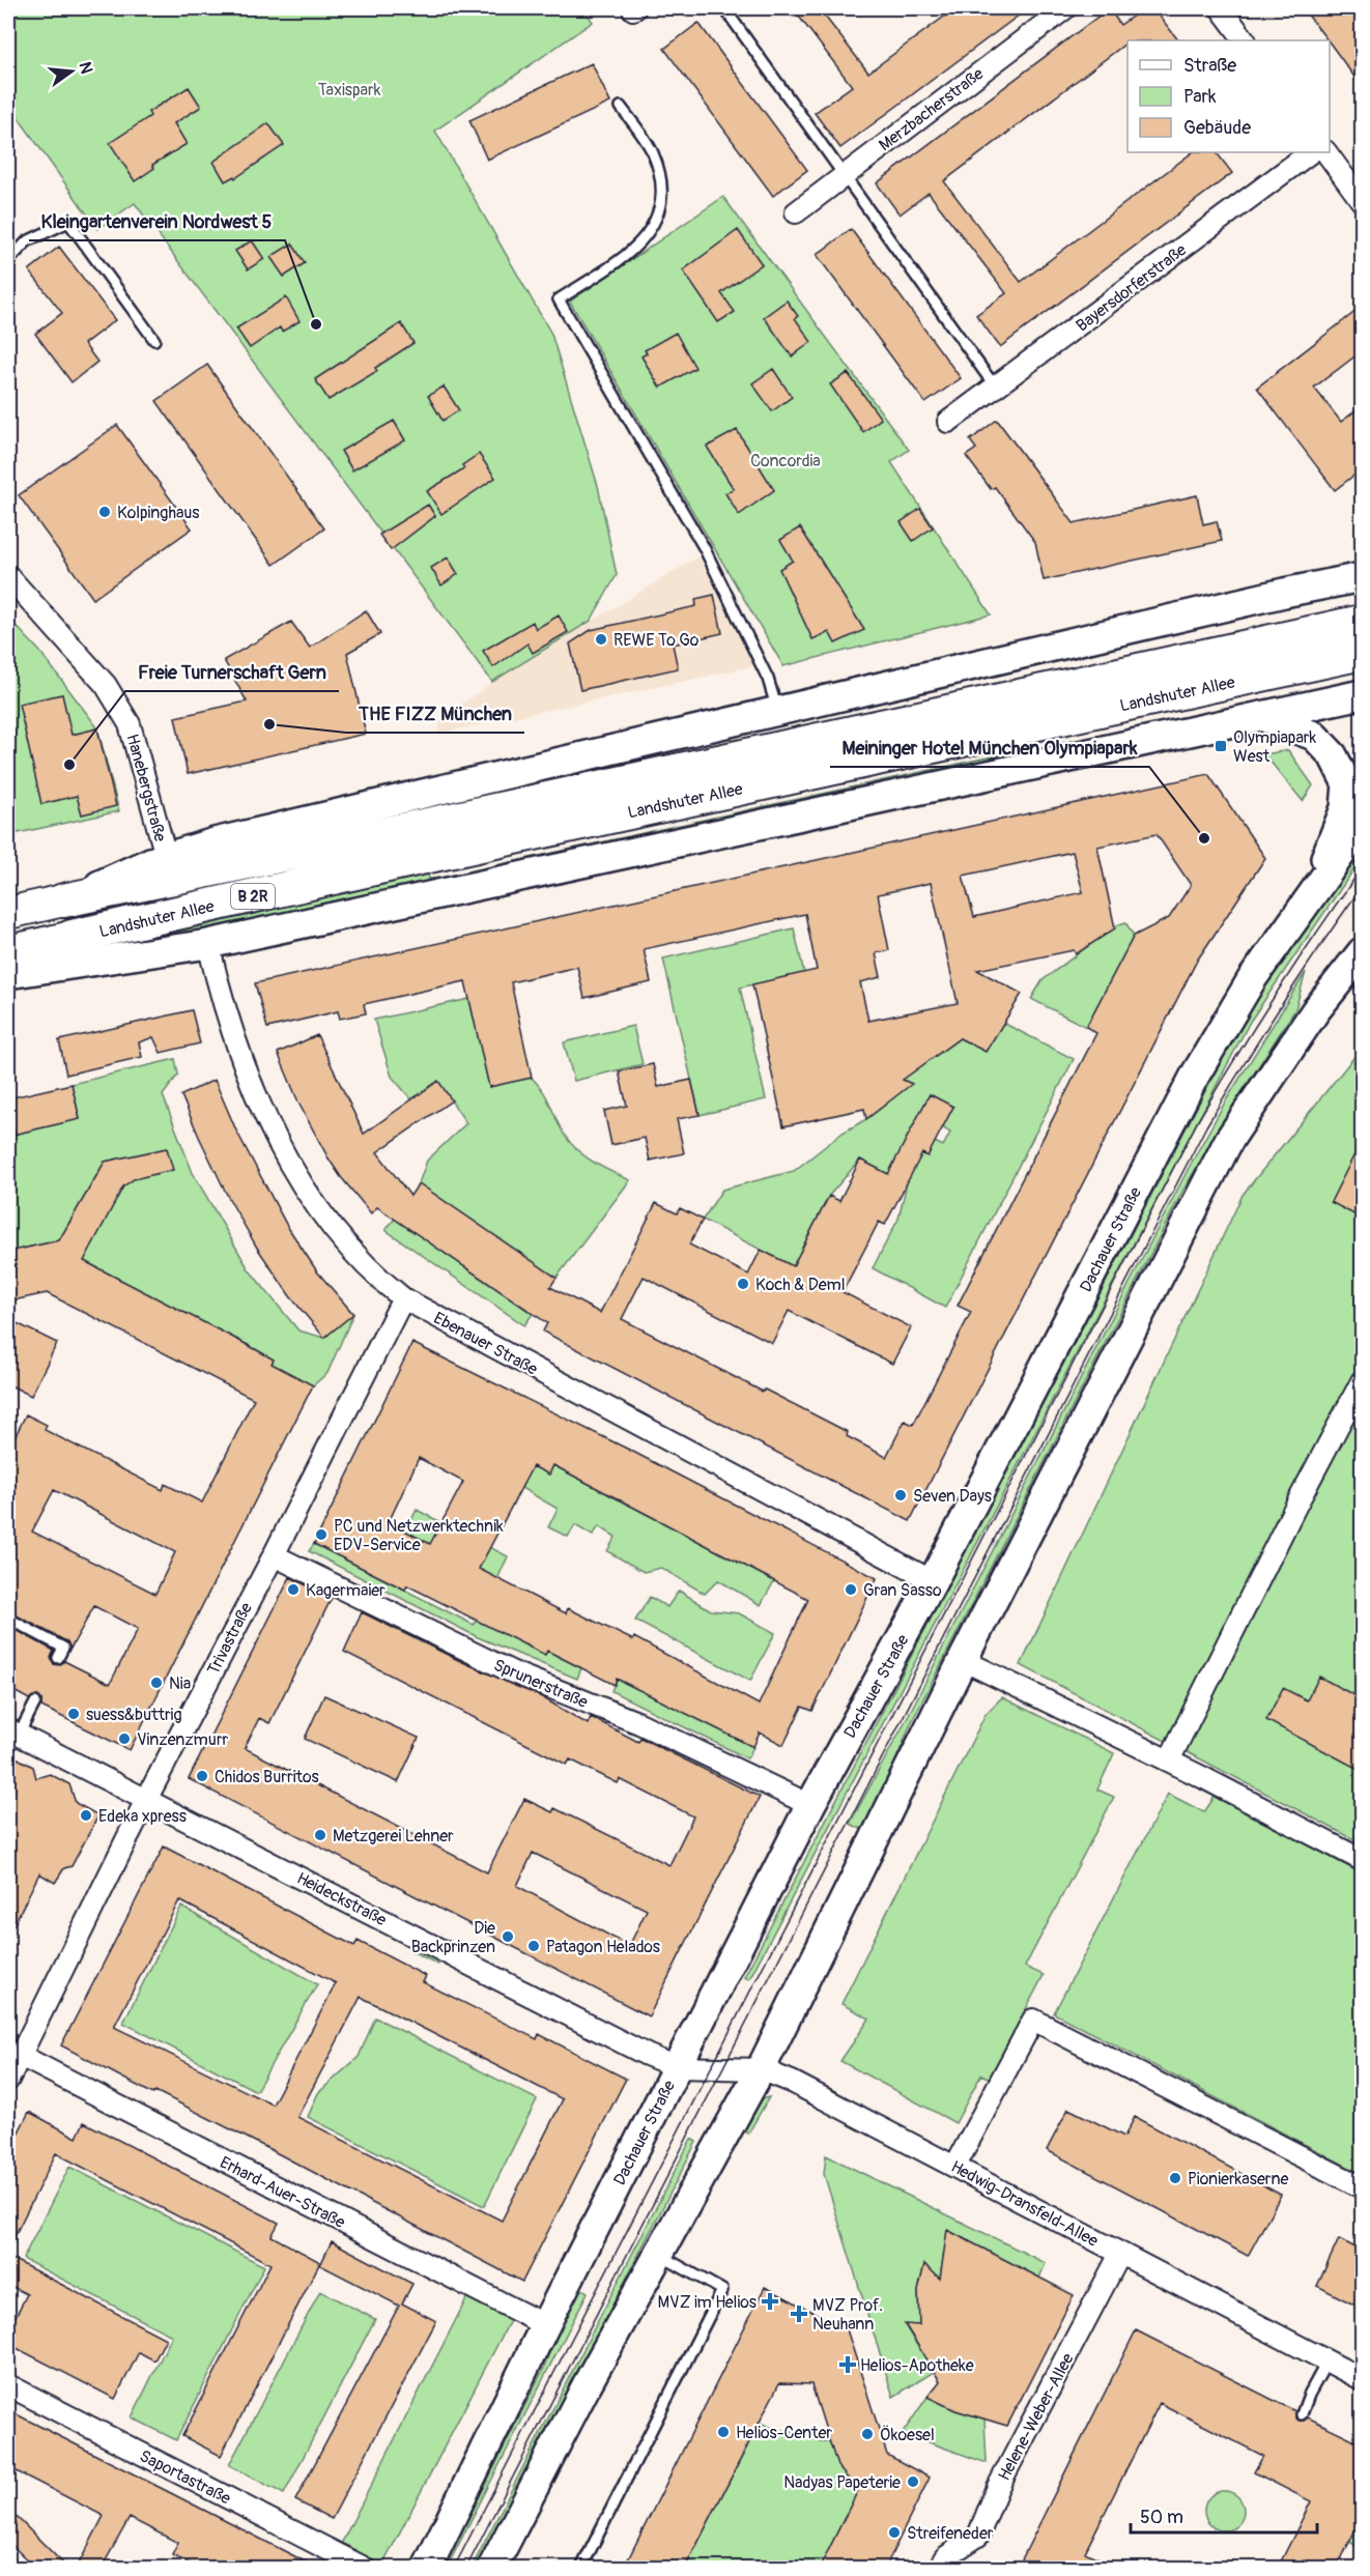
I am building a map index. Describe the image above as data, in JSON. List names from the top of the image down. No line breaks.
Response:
{"streets":{"highway":["Landshuter Allee","B 2R"],"main road":["Dachauer Straße"],"street":["Merzbacherstraße","Bayersdorferstraße","Hanebergstraße","Ebenauer Straße","Trivastraße","Sprunerstraße","Heideckstraße","Erhard-Auer-Straße","Hedwig-Dransfeld-Allee","Helene-Weber-Allee","Saportastraße"]},"crossings":[["Landshuter Allee","Hanebergstraße"],["Landshuter Allee","Ebenauer Straße"],["Dachauer Straße","Ebenauer Straße"],["Dachauer Straße","Sprunerstraße"],["Dachauer Straße","Heideckstraße"],["Dachauer Straße","Erhard-Auer-Straße"],["Dachauer Straße","Hedwig-Dransfeld-Allee"],["Ebenauer Straße","Trivastraße"],["Trivastraße","Sprunerstraße"],["Trivastraße","Heideckstraße"],["Trivastraße","Erhard-Auer-Straße"],["Heideckstraße","Hedwig-Dransfeld-Allee"],["Hedwig-Dransfeld-Allee","Helene-Weber-Allee"]],"parks":["Taxispark","Concordia"],"places":{"other":["Kleingartenverein Nordwest 5","Kolpinghaus","REWE To Go","THE FIZZ München","Freie Turnerschaft Gern","Meininger Hotel München Olympiapark","Koch & Deml","Seven Days","PC und Netzwerktechnik EDV-Service","Kagermaier","Gran Sasso","Nia","suess&buttrig","Vinzenzmurr","Chidos Burritos","Edeka xpress","Metzgerei Lehner","Die Backprinzen","Patagon Helados","Pionierkaserne","Helios-Center","Ökoesel","Nadyas Papeterie","Streifeneder"],"transit":["Olympiapark West"],"health":["MVZ im Helios","MVZ Prof. Neuhann","Helios-Apotheke"]},"legend":["Straße","Park","Gebäude"],"scale_bar":"50 m","north":"right"}
